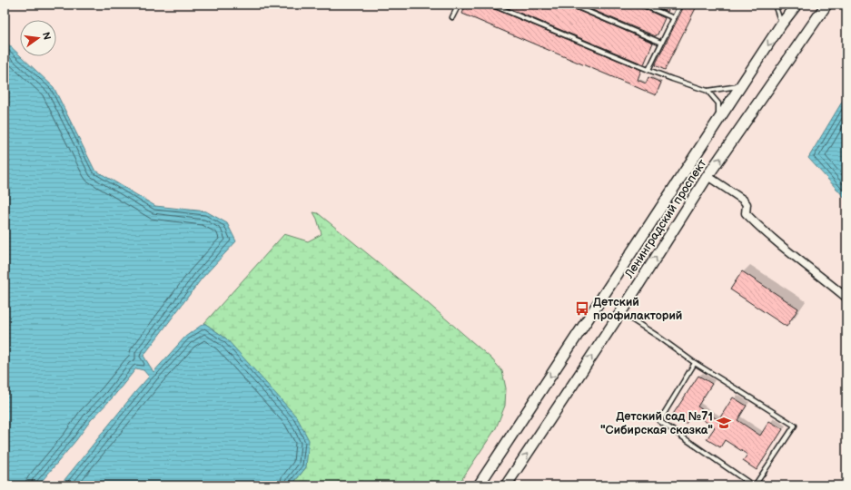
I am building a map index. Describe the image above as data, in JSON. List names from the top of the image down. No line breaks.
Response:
{"streets":{"main road":["Ленинградский проспект"]},"places":{"bus stop":["Детский профилакторий"],"school or university":["Детский сад №71 \"Сибирская сказка\""]},"north":"right"}
